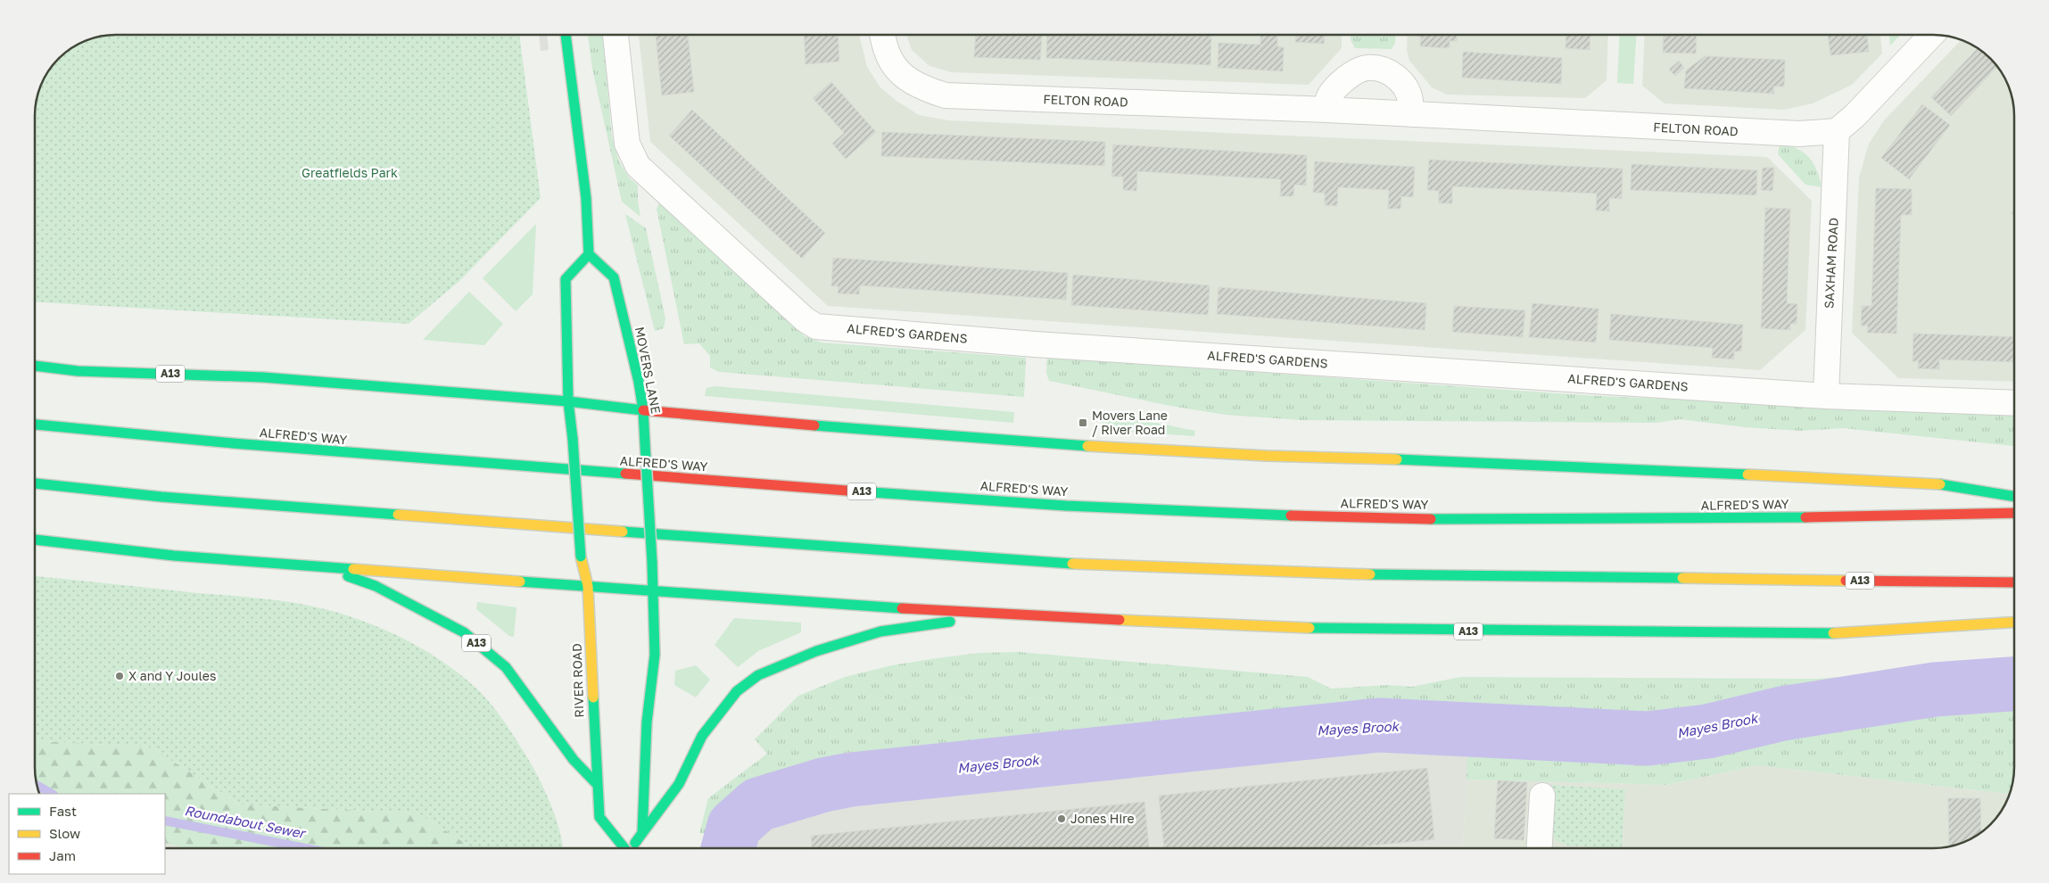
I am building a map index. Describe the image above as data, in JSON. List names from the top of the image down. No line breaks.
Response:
{"streets":{"main road":["MOVERS LANE","A13","ALFRED'S WAY","RIVER ROAD"],"street":["FELTON ROAD","SAXHAM ROAD","ALFRED'S GARDENS"]},"crossings":[["FELTON ROAD","SAXHAM ROAD"],["SAXHAM ROAD","ALFRED'S GARDENS"],["MOVERS LANE","A13"],["A13","RIVER ROAD"]],"water":["Mayes Brook","Roundabout Sewer"],"parks":["Greatfields Park"],"places":{"transit":["Movers Lane / River Road"],"other":["X and Y Joules","Jones Hire"]},"legend":["Fast","Slow","Jam"]}
